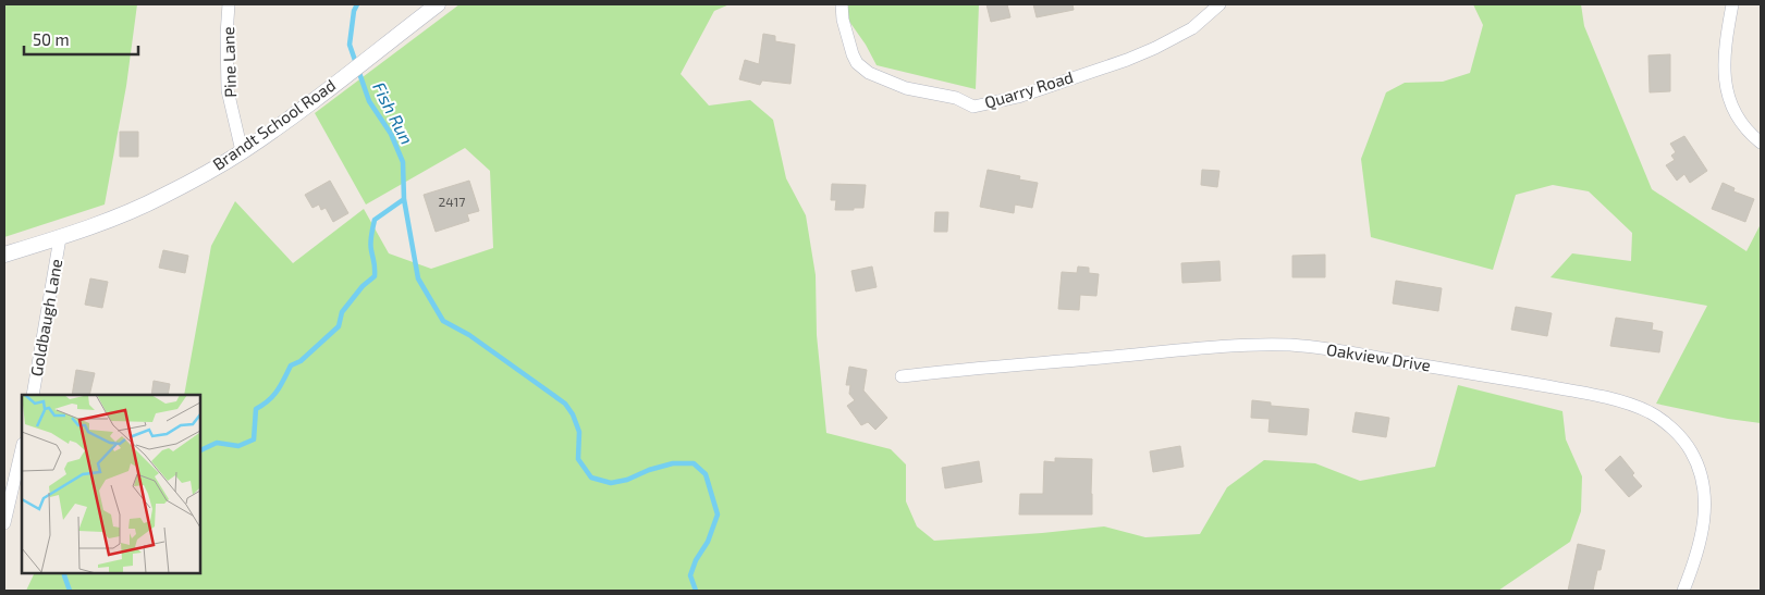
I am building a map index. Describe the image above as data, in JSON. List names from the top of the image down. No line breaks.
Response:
{"streets":{"street":["Pine Lane","Quarry Road","Brandt School Road","Goldbaugh Lane","Oakview Drive"]},"crossings":[["Pine Lane","Brandt School Road"],["Brandt School Road","Goldbaugh Lane"]],"water":["Fish Run"],"house_numbers":["2417"],"scale_bar":"50 m"}
